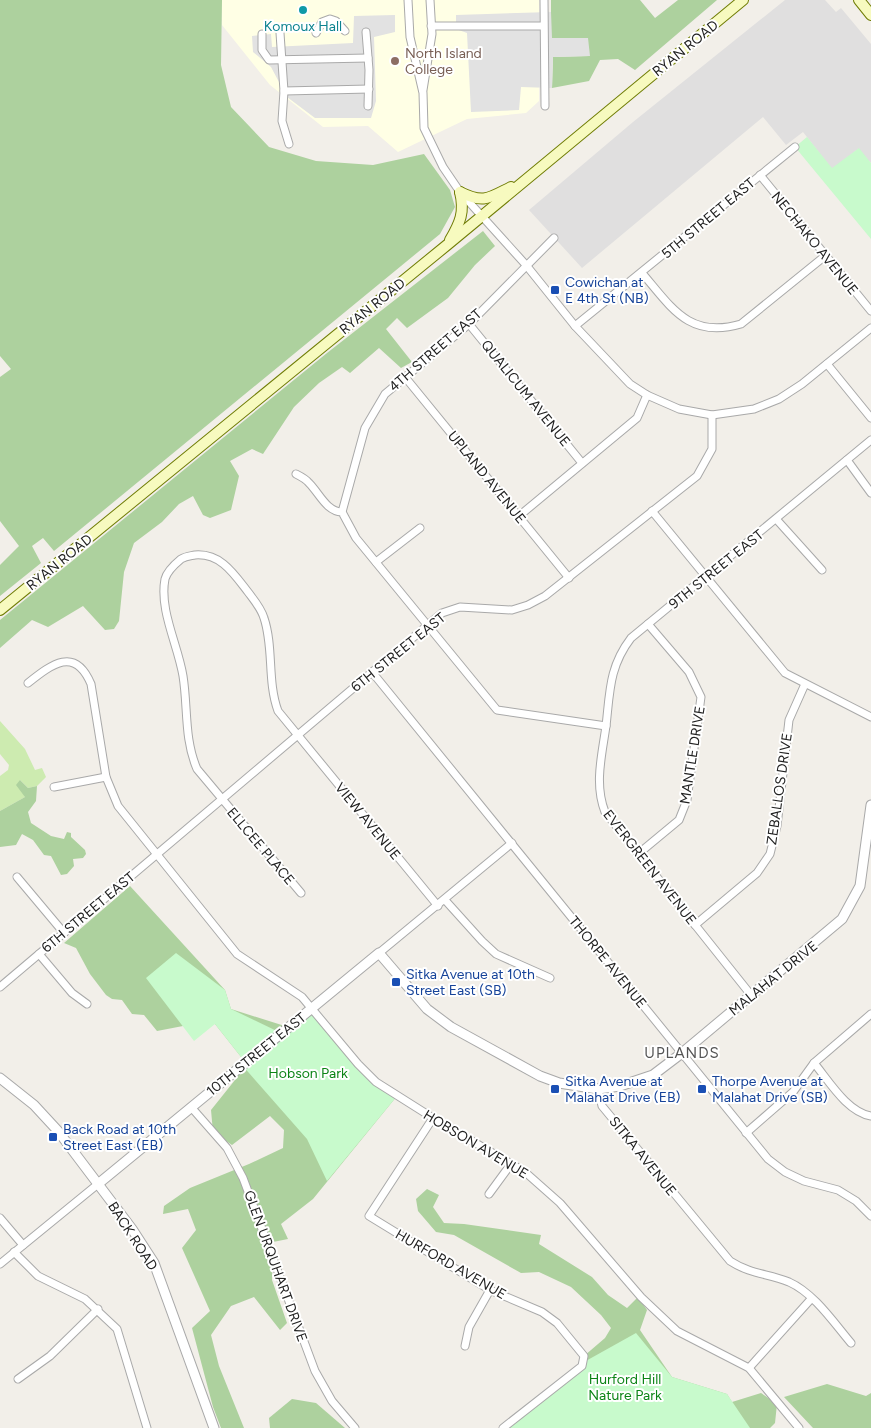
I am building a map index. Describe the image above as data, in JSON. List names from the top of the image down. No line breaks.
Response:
{"streets":{"main road":["RYAN ROAD"],"street":["5TH STREET EAST","NECHAKO AVENUE","4TH STREET EAST","QUALICUM AVENUE","UPLAND AVENUE","9TH STREET EAST","6TH STREET EAST","MANTLE DRIVE","ZEBALLOS DRIVE","VIEW AVENUE","ELLCEE PLACE","EVERGREEN AVENUE","THORPE AVENUE","MALAHAT DRIVE","10TH STREET EAST","HOBSON AVENUE","SITKA AVENUE","BACK ROAD","HURFORD AVENUE","GLEN URQUHART DRIVE"]},"crossings":[["5TH STREET EAST","NECHAKO AVENUE"],["4TH STREET EAST","QUALICUM AVENUE"],["4TH STREET EAST","UPLAND AVENUE"],["UPLAND AVENUE","6TH STREET EAST"],["9TH STREET EAST","MANTLE DRIVE"],["9TH STREET EAST","EVERGREEN AVENUE"],["6TH STREET EAST","VIEW AVENUE"],["6TH STREET EAST","ELLCEE PLACE"],["6TH STREET EAST","THORPE AVENUE"],["6TH STREET EAST","HOBSON AVENUE"],["MANTLE DRIVE","EVERGREEN AVENUE"],["ZEBALLOS DRIVE","EVERGREEN AVENUE"],["VIEW AVENUE","ELLCEE PLACE"],["VIEW AVENUE","10TH STREET EAST"],["EVERGREEN AVENUE","MALAHAT DRIVE"],["THORPE AVENUE","MALAHAT DRIVE"],["THORPE AVENUE","10TH STREET EAST"],["MALAHAT DRIVE","SITKA AVENUE"],["10TH STREET EAST","HOBSON AVENUE"],["10TH STREET EAST","BACK ROAD"],["10TH STREET EAST","GLEN URQUHART DRIVE"],["HOBSON AVENUE","HURFORD AVENUE"]],"districts":["UPLANDS"],"parks":["Hobson Park","Hurford Hill Nature Park"],"places":{"other":["Komoux Hall","North Island College"],"transit":["Cowichan at E 4th St (NB)","Sitka Avenue at 10th Street East (SB)","Sitka Avenue at Malahat Drive (EB)","Thorpe Avenue at Malahat Drive (SB)","Back Road at 10th Street East (EB)"]}}
